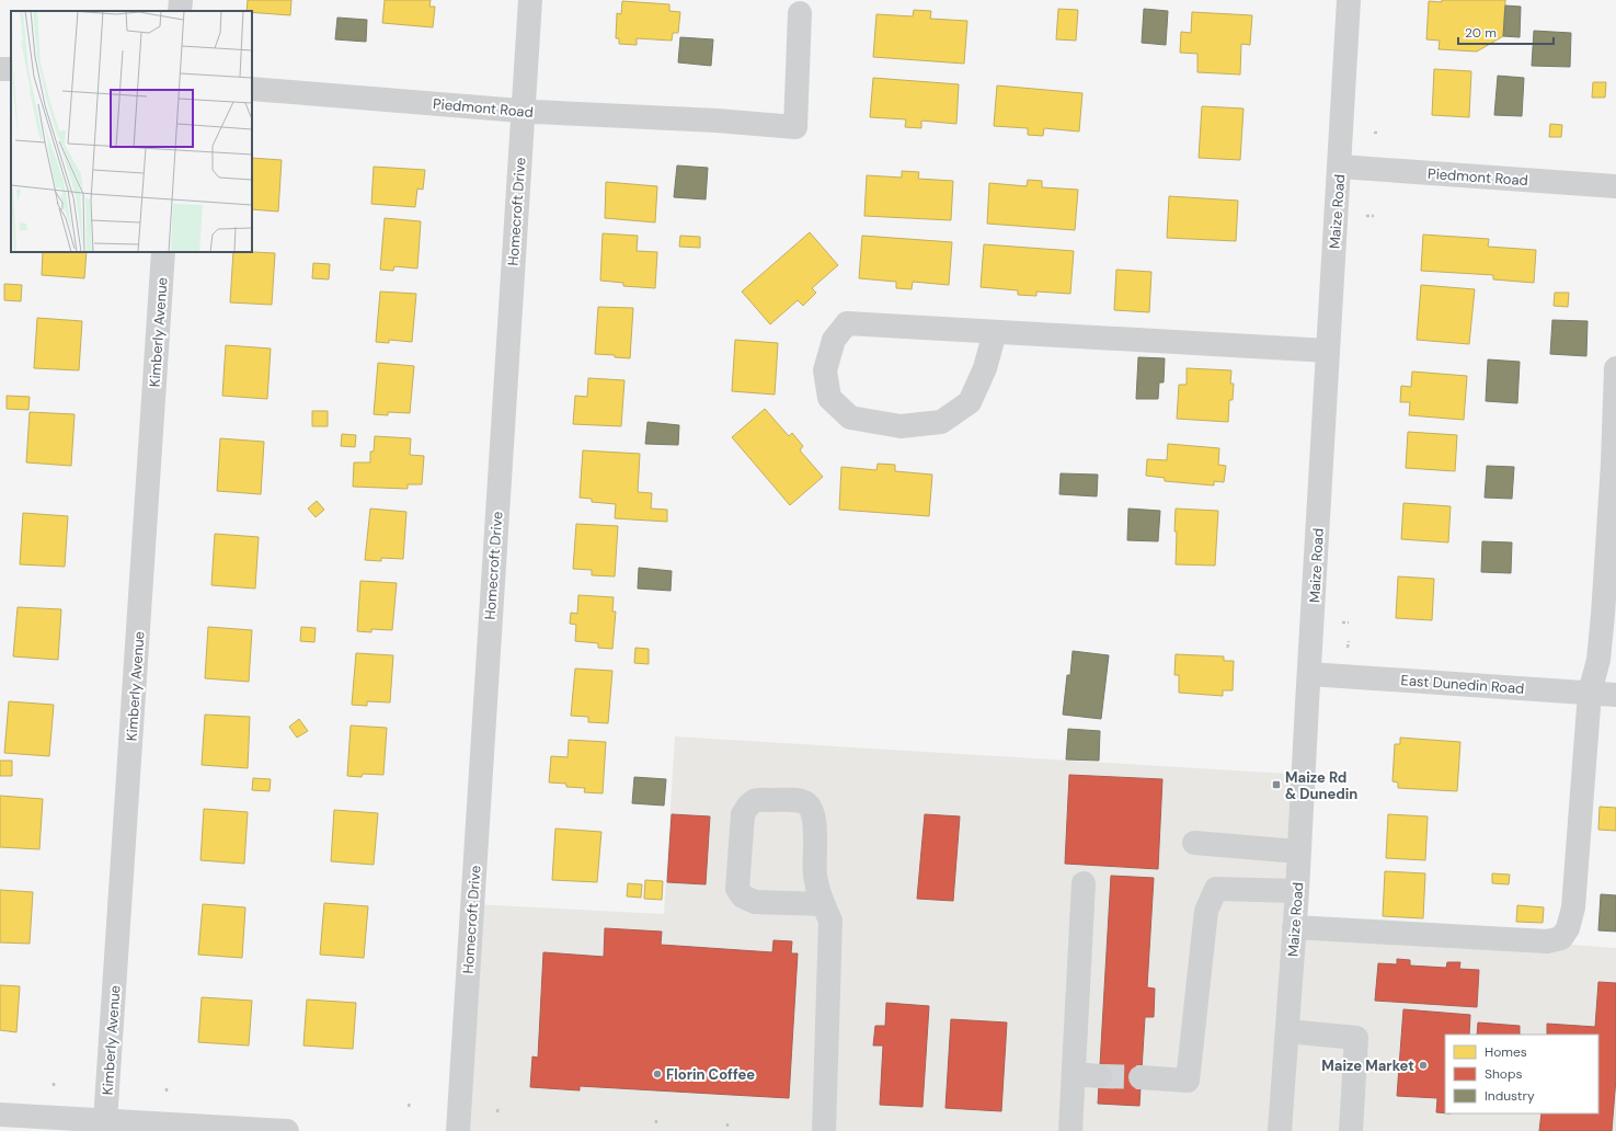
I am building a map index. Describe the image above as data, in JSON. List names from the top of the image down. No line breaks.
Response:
{"streets":{"street":["Piedmont Road","Homecroft Drive","Maize Road","Kimberly Avenue","East Dunedin Road"]},"crossings":[["Piedmont Road","Homecroft Drive"],["Piedmont Road","Maize Road"],["Maize Road","East Dunedin Road"]],"places":{"transit":["Maize Rd & Dunedin"],"other":["Maize Market","Florin Coffee"]},"legend":["Homes","Shops","Industry"],"scale_bar":"20 m"}
